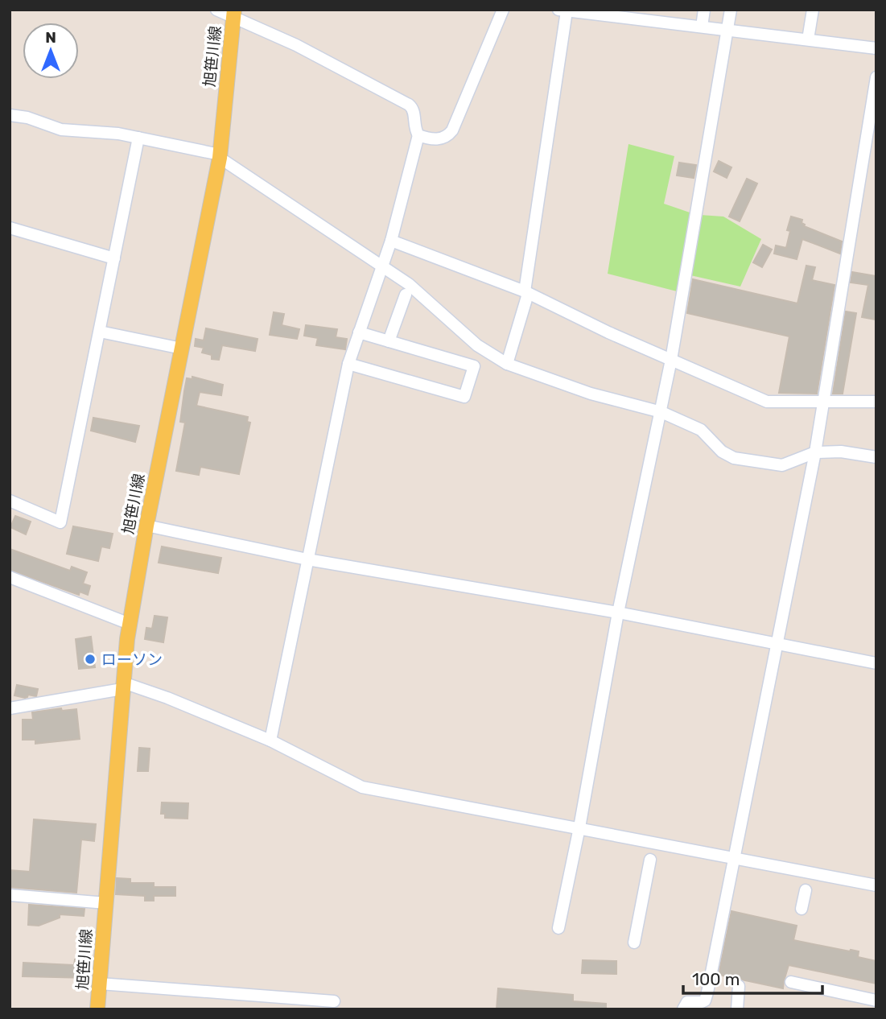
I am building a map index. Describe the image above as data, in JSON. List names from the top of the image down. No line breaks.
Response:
{"streets":{"main road":["旭笹川線"]},"places":["ローソン"],"scale_bar":"100 m","north":"top"}
